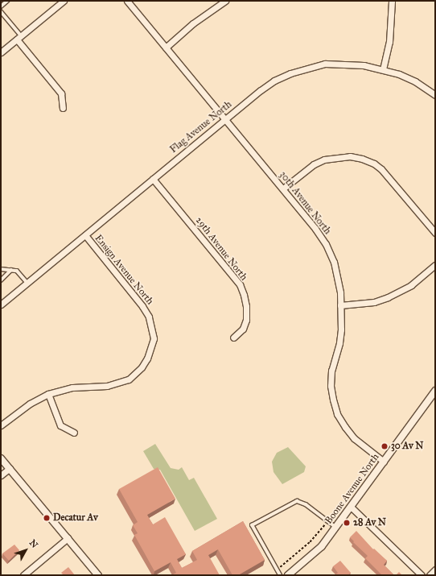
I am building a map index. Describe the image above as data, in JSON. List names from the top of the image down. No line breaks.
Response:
{"streets":{"street":["Flag Avenue North","30th Avenue North","29th Avenue North","Ensign Avenue North","Boone Avenue North"]},"crossings":[["Flag Avenue North","30th Avenue North"],["Flag Avenue North","29th Avenue North"],["Flag Avenue North","Ensign Avenue North"],["30th Avenue North","Boone Avenue North"]],"places":["30 Av N","Decatur Av","28 Av N"],"north":"top right"}
